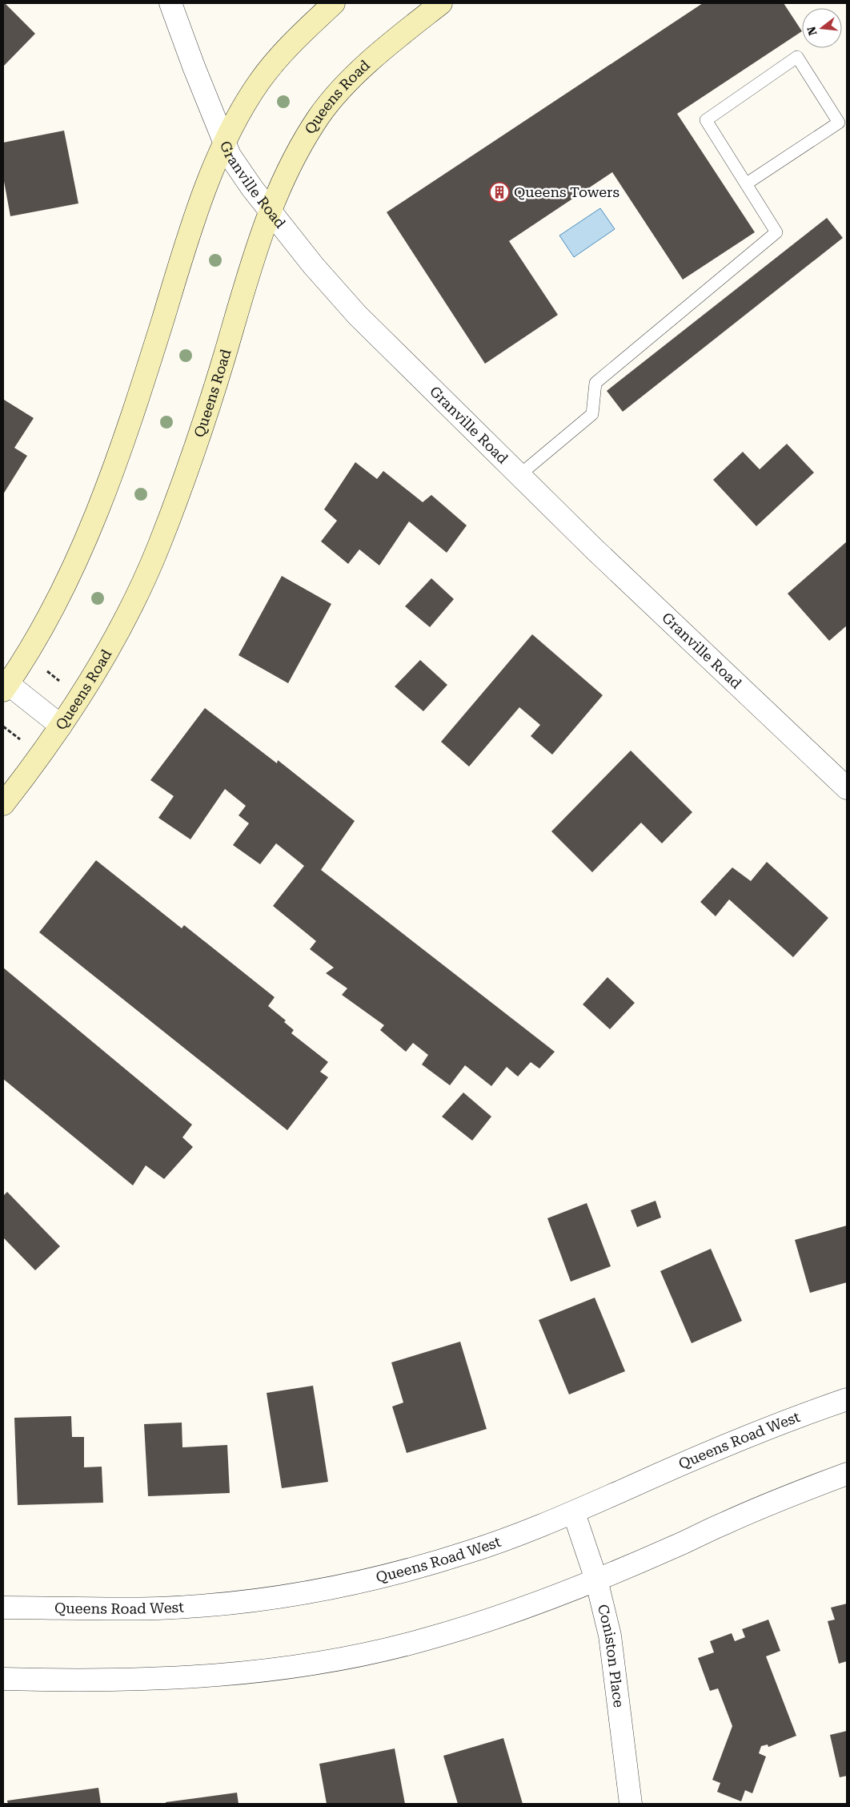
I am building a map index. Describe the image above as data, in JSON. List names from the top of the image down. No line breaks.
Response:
{"streets":{"main road":["Queens Road"],"street":["Granville Road","Queens Road West","Coniston Place"]},"crossings":[["Queens Road","Granville Road"],["Queens Road West","Coniston Place"]],"places":{"building":["Queens Towers"]},"north":"left"}
